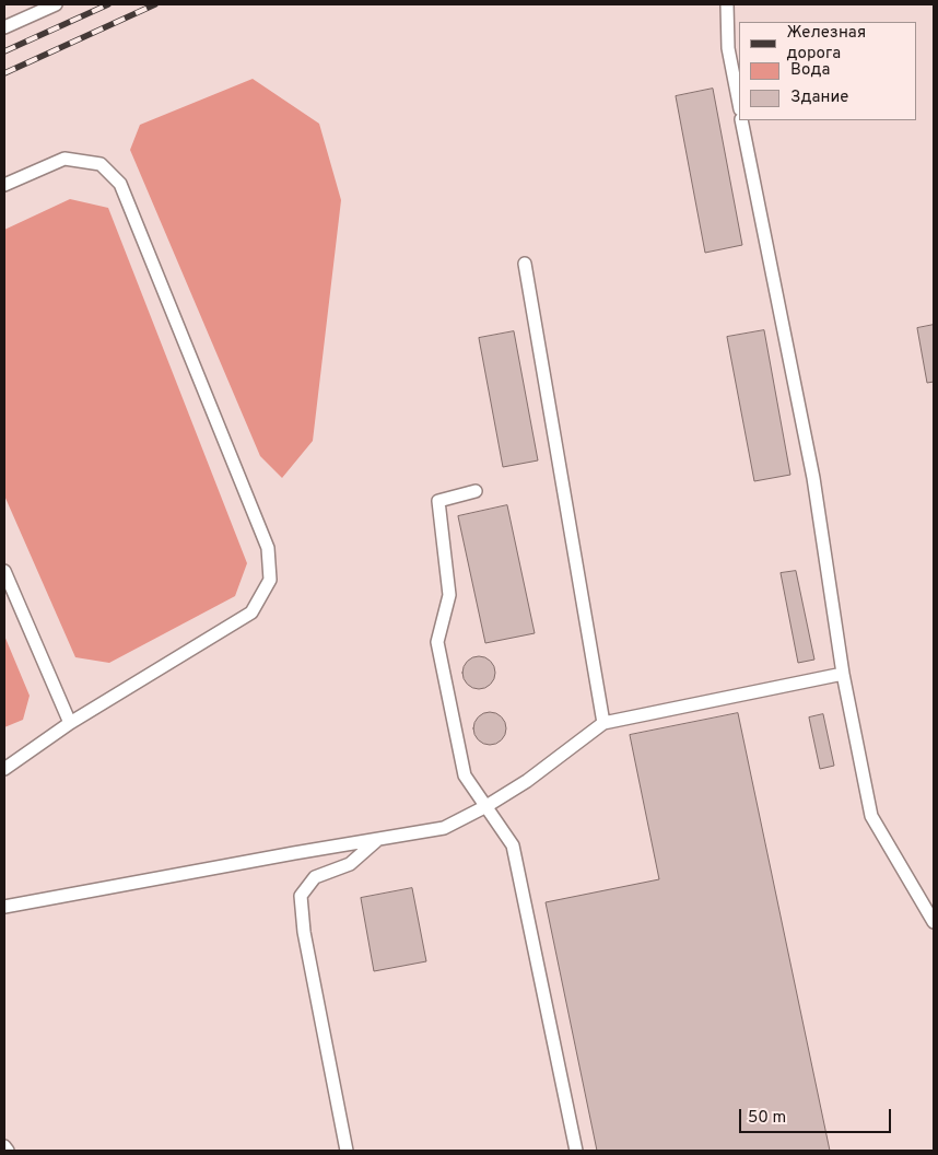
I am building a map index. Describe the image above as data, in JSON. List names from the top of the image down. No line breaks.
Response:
{"legend":["Железная дорога","Вода","Здание"],"scale_bar":"50 m"}
